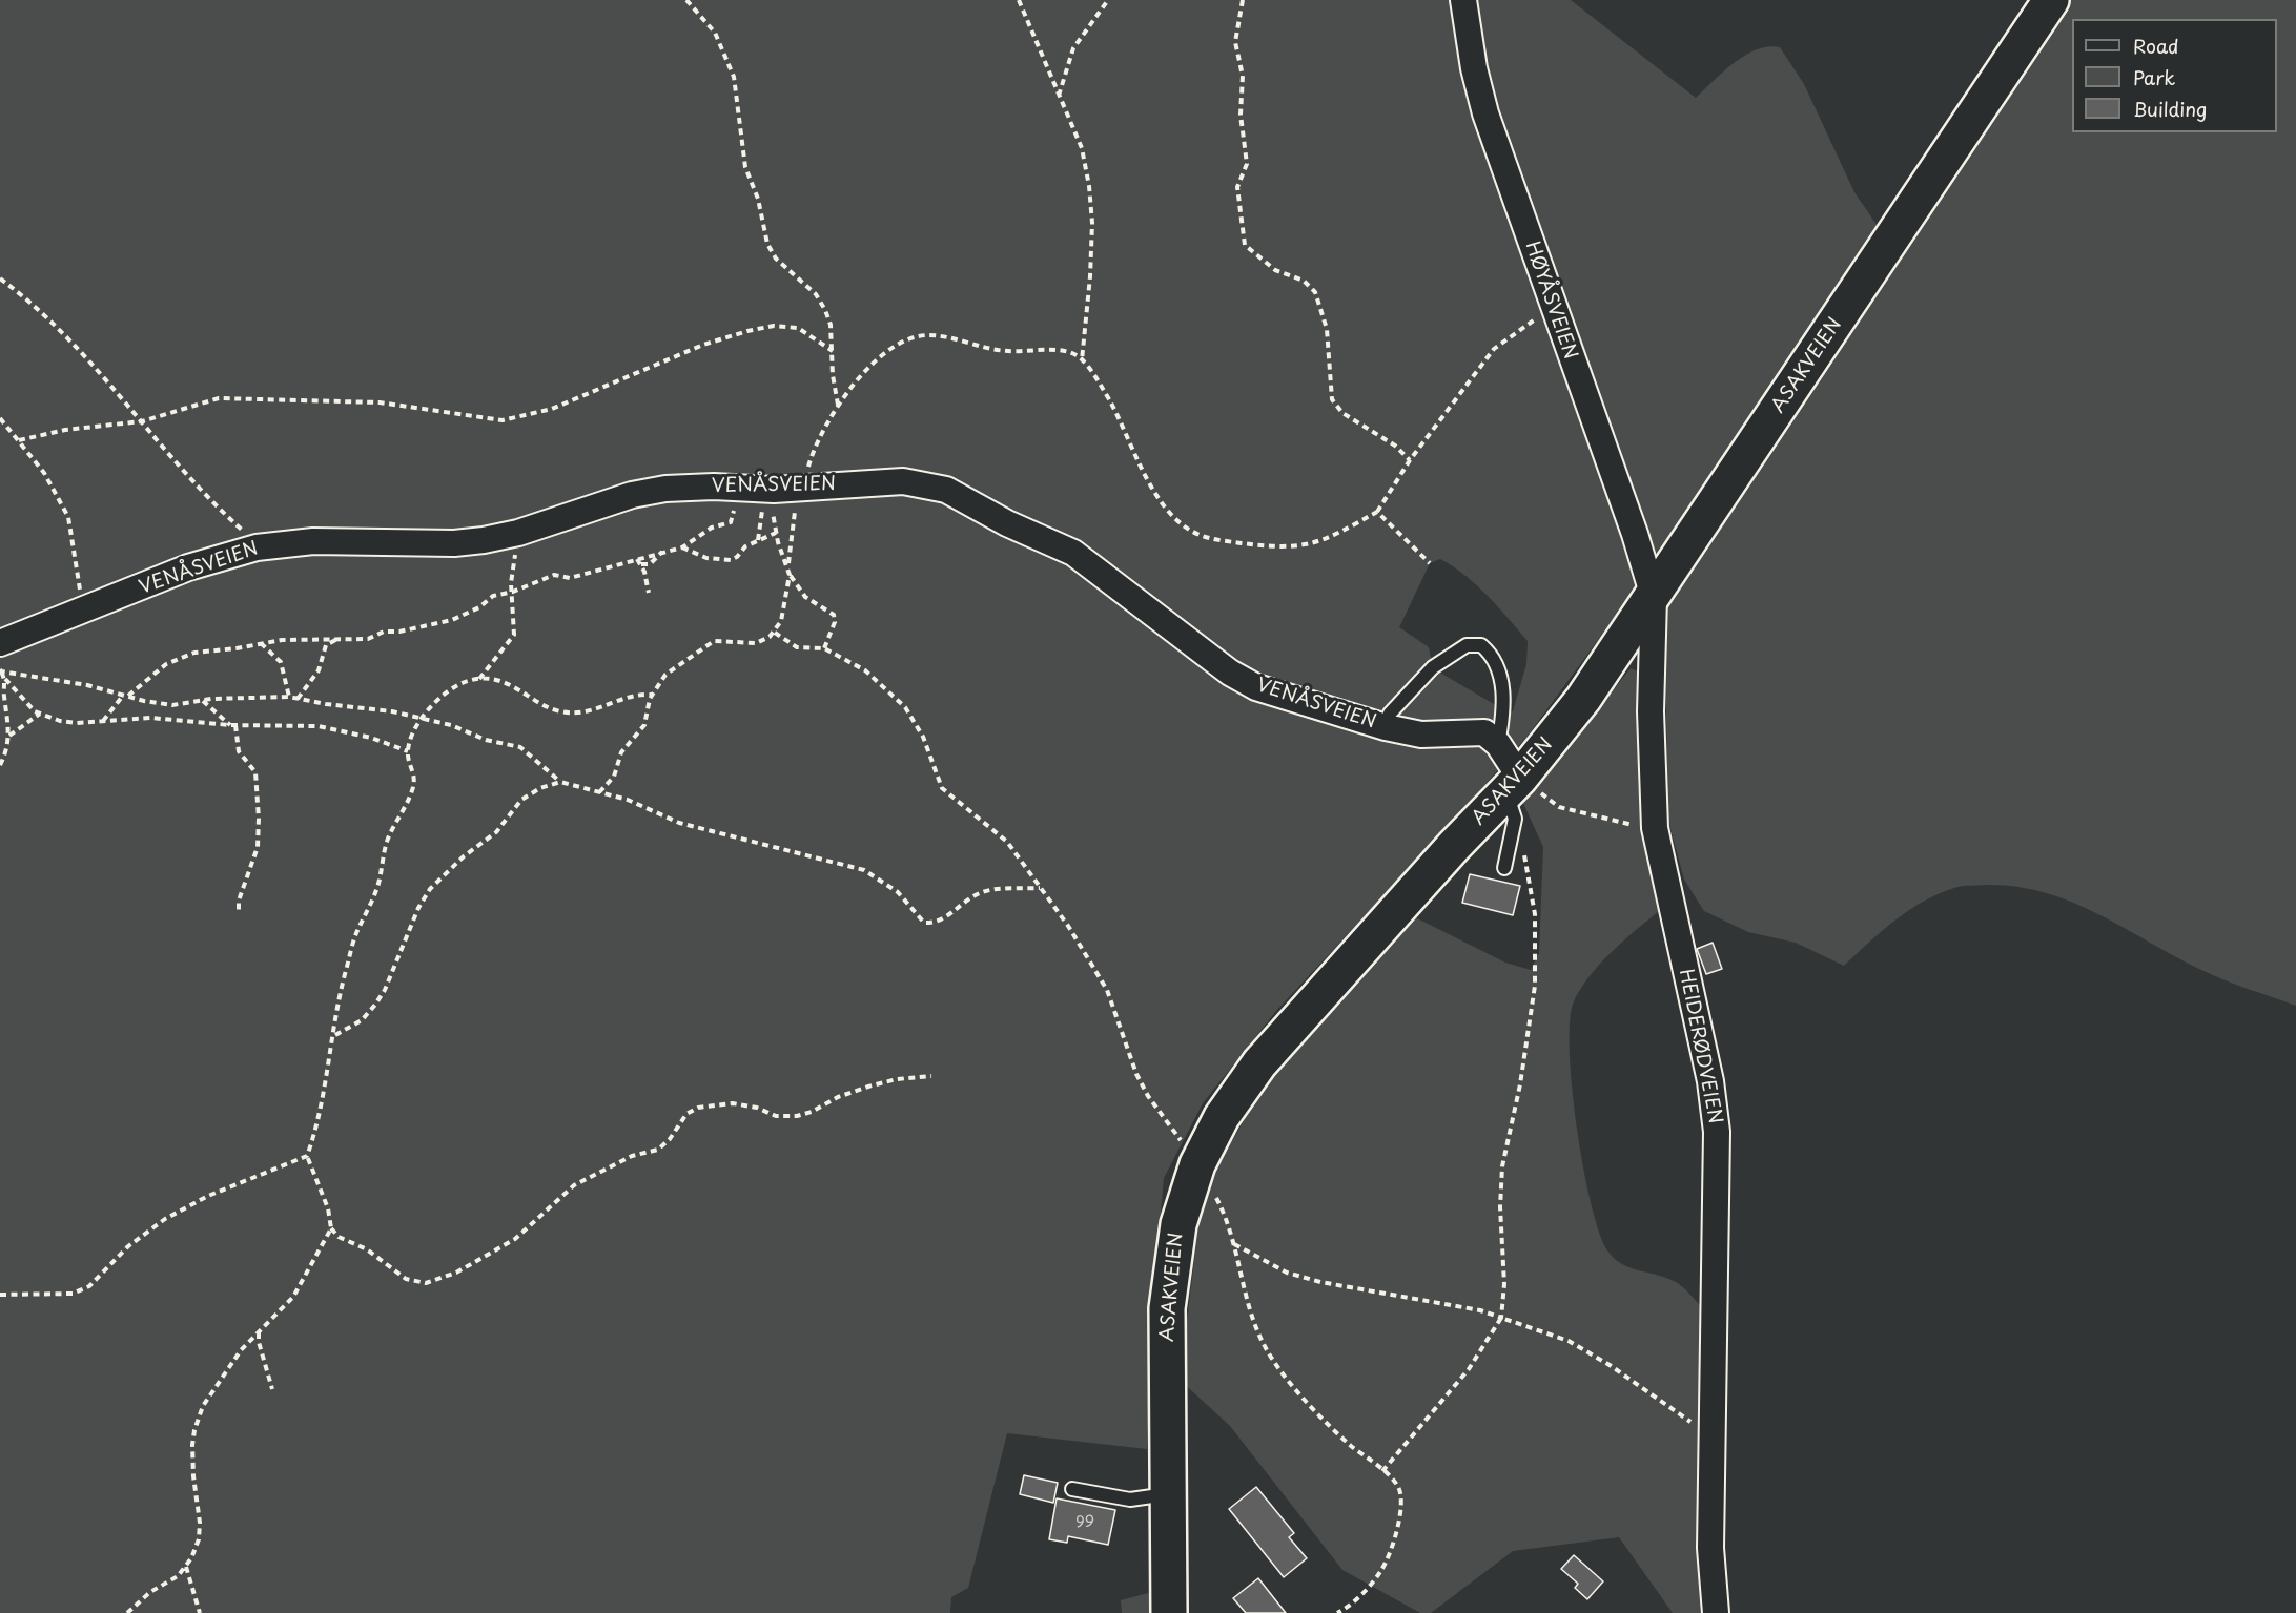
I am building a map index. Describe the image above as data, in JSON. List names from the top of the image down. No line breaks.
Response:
{"streets":{"main road":["ASAKVEIEN"],"street":["HØYÅSVEIEN","VENÅSVEIEN","HEIDERØDVEIEN"]},"crossings":[["HØYÅSVEIEN","ASAKVEIEN"],["HØYÅSVEIEN","HEIDERØDVEIEN"],["ASAKVEIEN","HEIDERØDVEIEN"]],"house_numbers":["99"],"legend":["Road","Park","Building"]}
